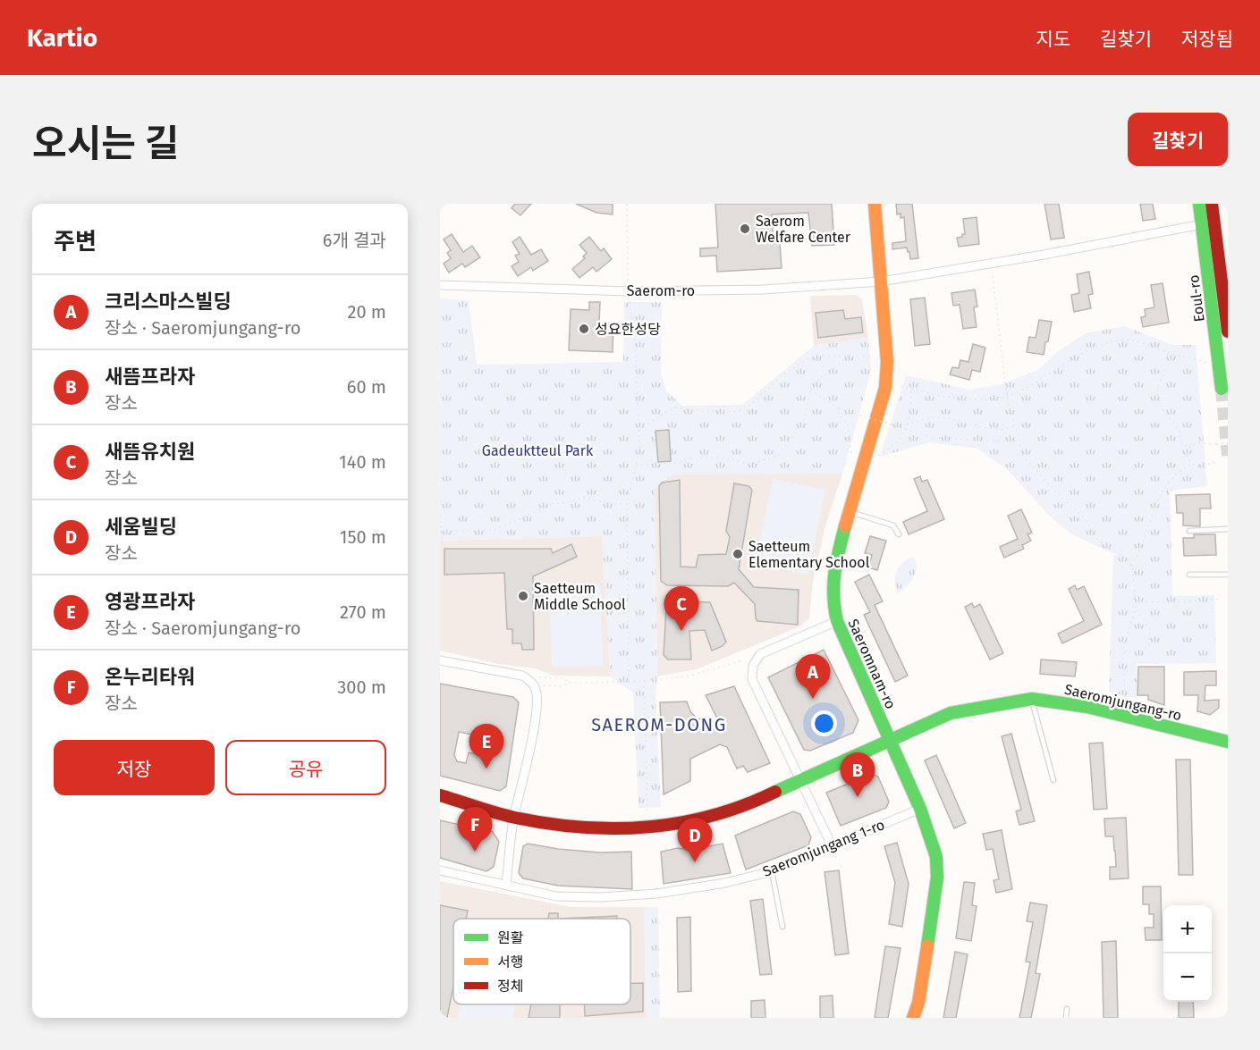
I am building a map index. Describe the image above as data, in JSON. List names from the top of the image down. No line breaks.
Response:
{"streets":{"street":["Saerom-ro","Eoul-ro","Saeromnam-ro","Saeromjungang-ro","Saeromjungang 1-ro"]},"crossings":[["Saerom-ro","Eoul-ro"],["Saerom-ro","Saeromnam-ro"],["Saeromnam-ro","Saeromjungang-ro"],["Saeromnam-ro","Saeromjungang 1-ro"]],"districts":["SAEROM-DONG"],"parks":["Gadeuktteul Park"],"places":["Saerom Welfare Center","성요한성당","Saetteum Elementary School","Saetteum Middle School"],"legend":["원활","서행","정체"],"page":{"header":"Kartio","nav":["지도","길찾기","저장됨"],"title":"오시는 길","buttons":["길찾기",["저장","공유"]],"heading":["주변","6개 결과"],"list":[{"mark":"A","name":"크리스마스빌딩","note":"장소 · Saeromjungang-ro","value":"20 m"},{"mark":"B","name":"새뜸프라자","note":"장소","value":"60 m"},{"mark":"C","name":"새뜸유치원","note":"장소","value":"140 m"},{"mark":"D","name":"세움빌딩","note":"장소","value":"150 m"},{"mark":"E","name":"영광프라자","note":"장소 · Saeromjungang-ro","value":"270 m"},{"mark":"F","name":"온누리타워","note":"장소","value":"300 m"}],"pins":["C","A","E","B","F","D"],"map_buttons":["+","−"]}}
